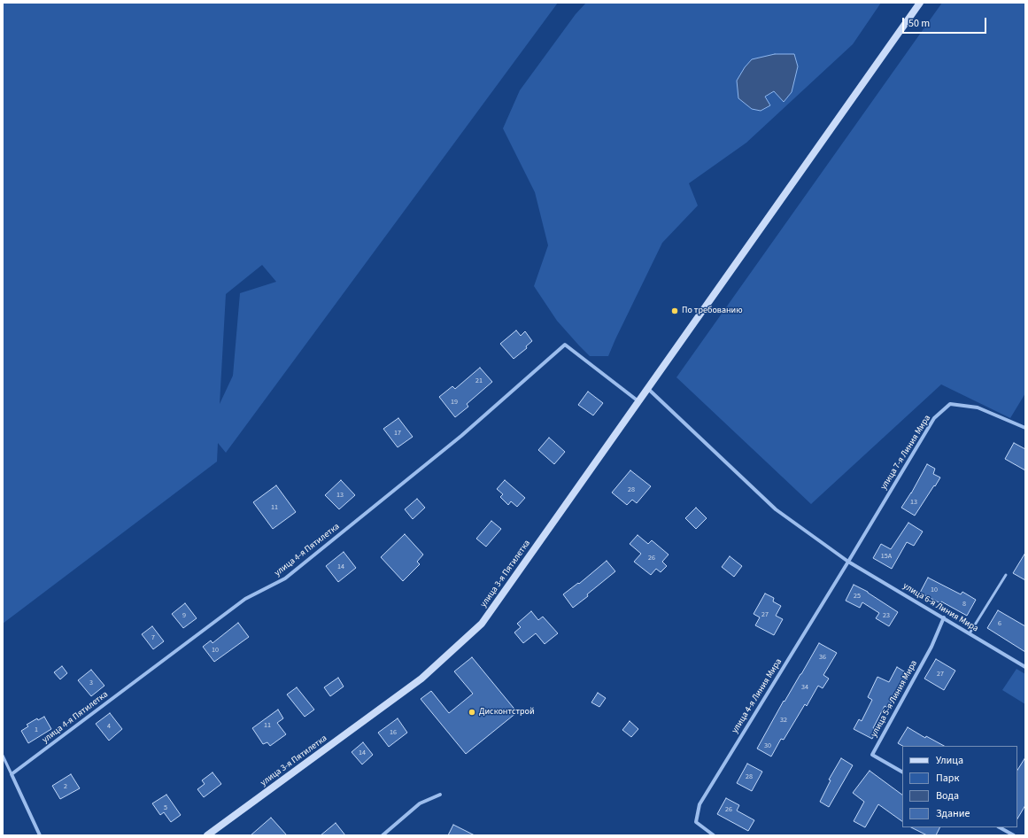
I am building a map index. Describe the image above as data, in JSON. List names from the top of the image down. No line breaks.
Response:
{"streets":{"main road":["улица 3-я Пятилетка"],"street":["улица 7-я Линия Мира","улица 4-я Пятилетка","улица 6-я Линия Мира","улица 4-я Линия Мира","улица 5-я Линия Мира"]},"crossings":[["улица 7-я Линия Мира","улица 6-я Линия Мира"],["улица 7-я Линия Мира","улица 4-я Линия Мира"],["улица 4-я Пятилетка","улица 3-я Пятилетка"],["улица 3-я Пятилетка","улица 6-я Линия Мира"],["улица 6-я Линия Мира","улица 4-я Линия Мира"],["улица 6-я Линия Мира","улица 5-я Линия Мира"]],"places":["По требованию","Дисконтстрой"],"house_numbers":["21","19","17","28","13","13","11","15А","26","14","10","25","8","27","9","23","6","7","10","36","27","3","34","32","11","4","1","16","30","14","28","2","5","26"],"legend":["Улица","Парк","Вода","Здание"],"scale_bar":"50 m"}
